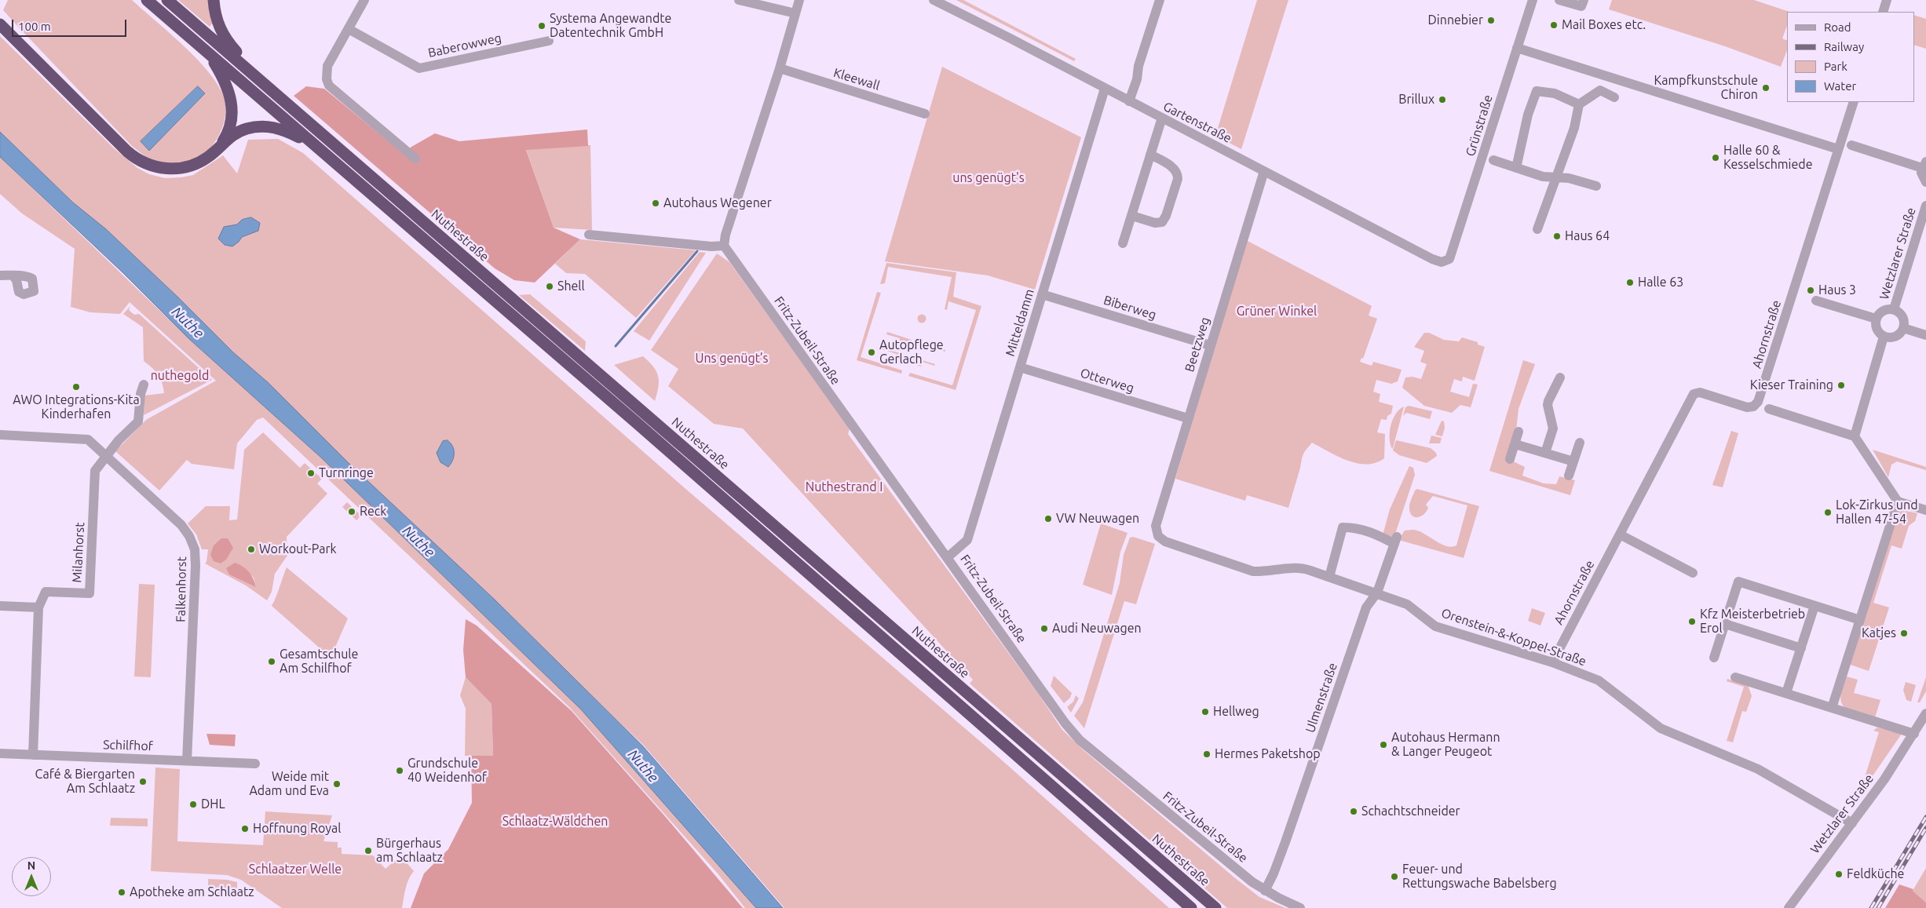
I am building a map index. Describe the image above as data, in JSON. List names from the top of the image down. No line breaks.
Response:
{"streets":{"highway":["Nuthestraße"],"street":["Baberowweg","Kleewall","Gartenstraße","Grünstraße","Wetzlarer Straße","Biberweg","Mitteldamm","Ahornstraße","Fritz-Zubeil-Straße","Beetzweg","Otterweg","Milanhorst","Falkenhorst","Orenstein-&-Koppel-Straße","Ulmenstraße","Schilfhof"]},"crossings":[["Gartenstraße","Grünstraße"],["Gartenstraße","Mitteldamm"],["Gartenstraße","Beetzweg"],["Wetzlarer Straße","Orenstein-&-Koppel-Straße"],["Biberweg","Mitteldamm"],["Biberweg","Beetzweg"],["Mitteldamm","Fritz-Zubeil-Straße"],["Mitteldamm","Otterweg"],["Ahornstraße","Orenstein-&-Koppel-Straße"],["Fritz-Zubeil-Straße","Ulmenstraße"],["Beetzweg","Otterweg"],["Beetzweg","Orenstein-&-Koppel-Straße"],["Milanhorst","Falkenhorst"],["Milanhorst","Schilfhof"],["Falkenhorst","Schilfhof"],["Orenstein-&-Koppel-Straße","Ulmenstraße"]],"water":["Nuthe"],"parks":["uns genügt's","Grüner Winkel","Uns genügt’s","nuthegold","Nuthestrand I","Schlaatz-Wäldchen","Schlaatzer Welle"],"places":["Dinnebier","Mail Boxes etc.","Systema Angewandte Datentechnik GmbH","Kampfkunstschule Chiron","Brillux","Halle 60 & Kesselschmiede","Autohaus Wegener","Haus 64","Halle 63","Shell","Haus 3","Autopflege Gerlach","Kieser Training","AWO Integrations-Kita Kinderhafen","Turnringe","Reck","Lok-Zirkus und Hallen 47-54","VW Neuwagen","Workout-Park","Kfz Meisterbetrieb Erol","Audi Neuwagen","Katjes","Gesamtschule Am Schilfhof","Hellweg","Autohaus Hermann & Langer Peugeot","Hermes Paketshop","Grundschule 40 Weidenhof","Café & Biergarten Am Schlaatz","Weide mit Adam und Eva","DHL","Schachtschneider","Hoffnung Royal","Bürgerhaus am Schlaatz","Feldküche","Feuer- und Rettungswache Babelsberg","Apotheke am Schlaatz"],"legend":["Road","Railway","Park","Water"],"scale_bar":"100 m","north":"top"}
